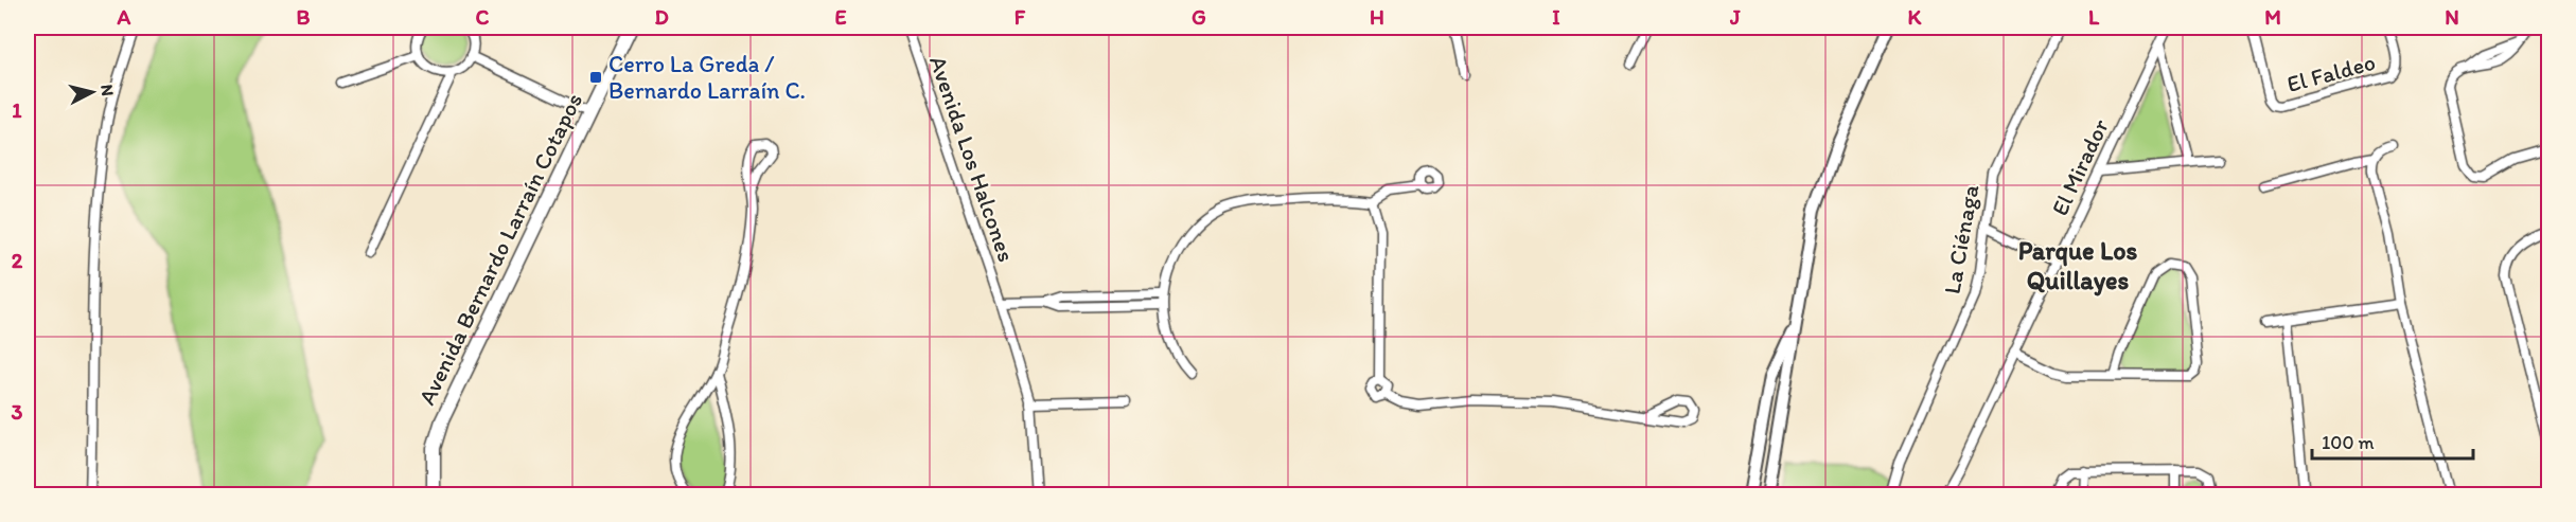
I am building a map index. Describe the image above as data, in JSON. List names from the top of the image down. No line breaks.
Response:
{"streets":{"main road":["Avenida Bernardo Larraín Cotapos"],"street":["El Faldeo","Avenida Los Halcones","El Mirador","La Ciénaga"]},"districts":["Parque Los Quillayes"],"places":{"transit":["Cerro La Greda / Bernardo Larraín C."]},"scale_bar":"100 m","north":"right","grid":{"columns":["A","B","C","D","E","F","G","H","I","J","K","L","M","N"],"rows":["1","2","3"]}}
